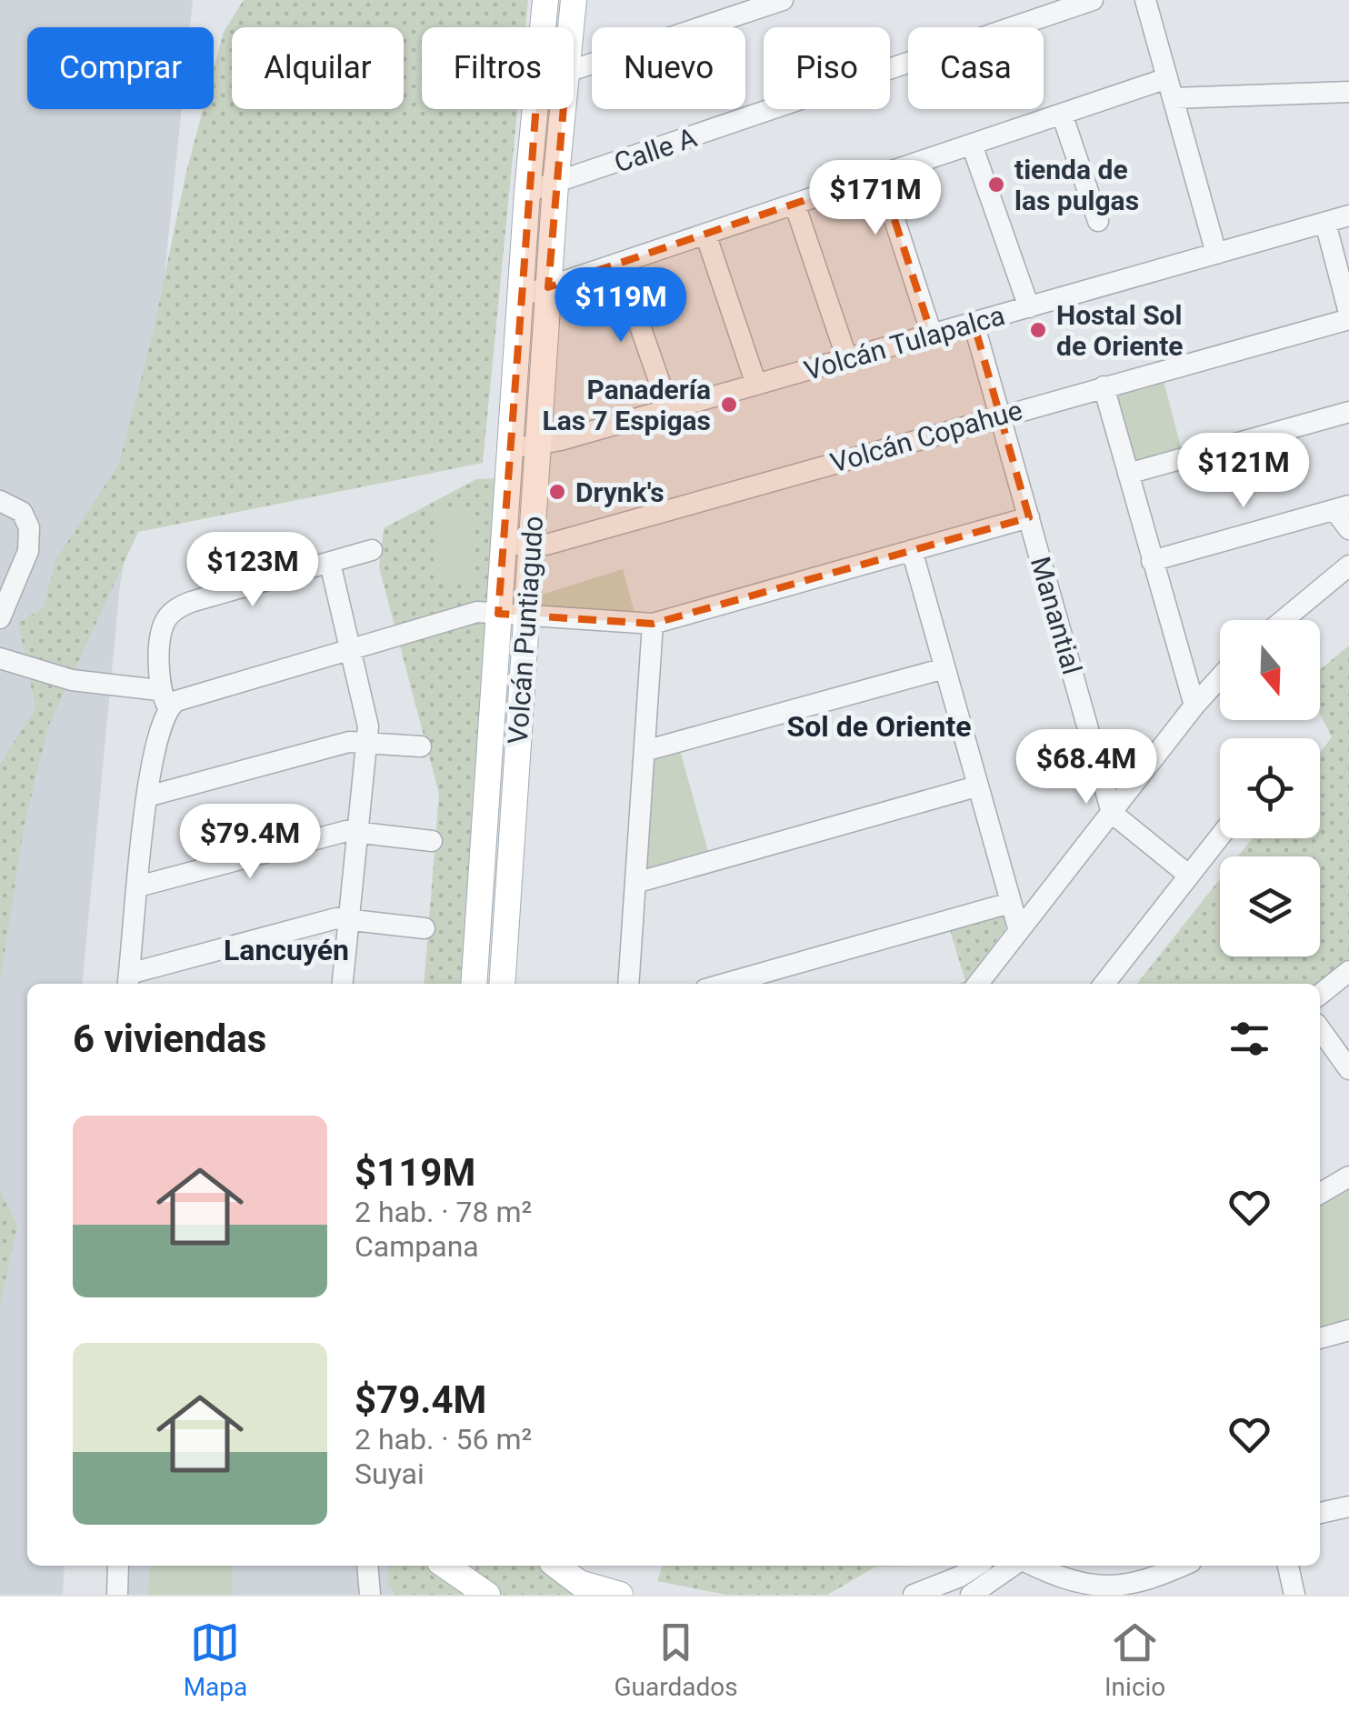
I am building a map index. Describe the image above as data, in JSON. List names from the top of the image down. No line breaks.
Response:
{"streets":{"main road":["Volcán Puntiagudo"],"street":["Calle A","Volcán Tulapalca","Volcán Copahue","Manantial"]},"crossings":[["Calle A","Volcán Puntiagudo"],["Volcán Tulapalca","Manantial"],["Volcán Tulapalca","Volcán Puntiagudo"],["Volcán Copahue","Manantial"],["Volcán Copahue","Volcán Puntiagudo"]],"districts":["Sol de Oriente","Lancuyén"],"places":["tienda de las pulgas","Hostal Sol de Oriente","Panadería Las 7 Espigas","Drynk's"],"north":"bottom","page":{"chip":["Comprar","Alquilar","Filtros","Nuevo","Piso","Casa"],"price":["$171M","$119M","$121M","$123M","$68.4M","$79.4M"],"heading":"6 viviendas","list":[{"name":"$119M","note":"2 hab. · 78 m² · Campana"},{"name":"$79.4M","note":"2 hab. · 56 m² · Suyai"}],"tabs":["Mapa","Guardados","Inicio"]}}
